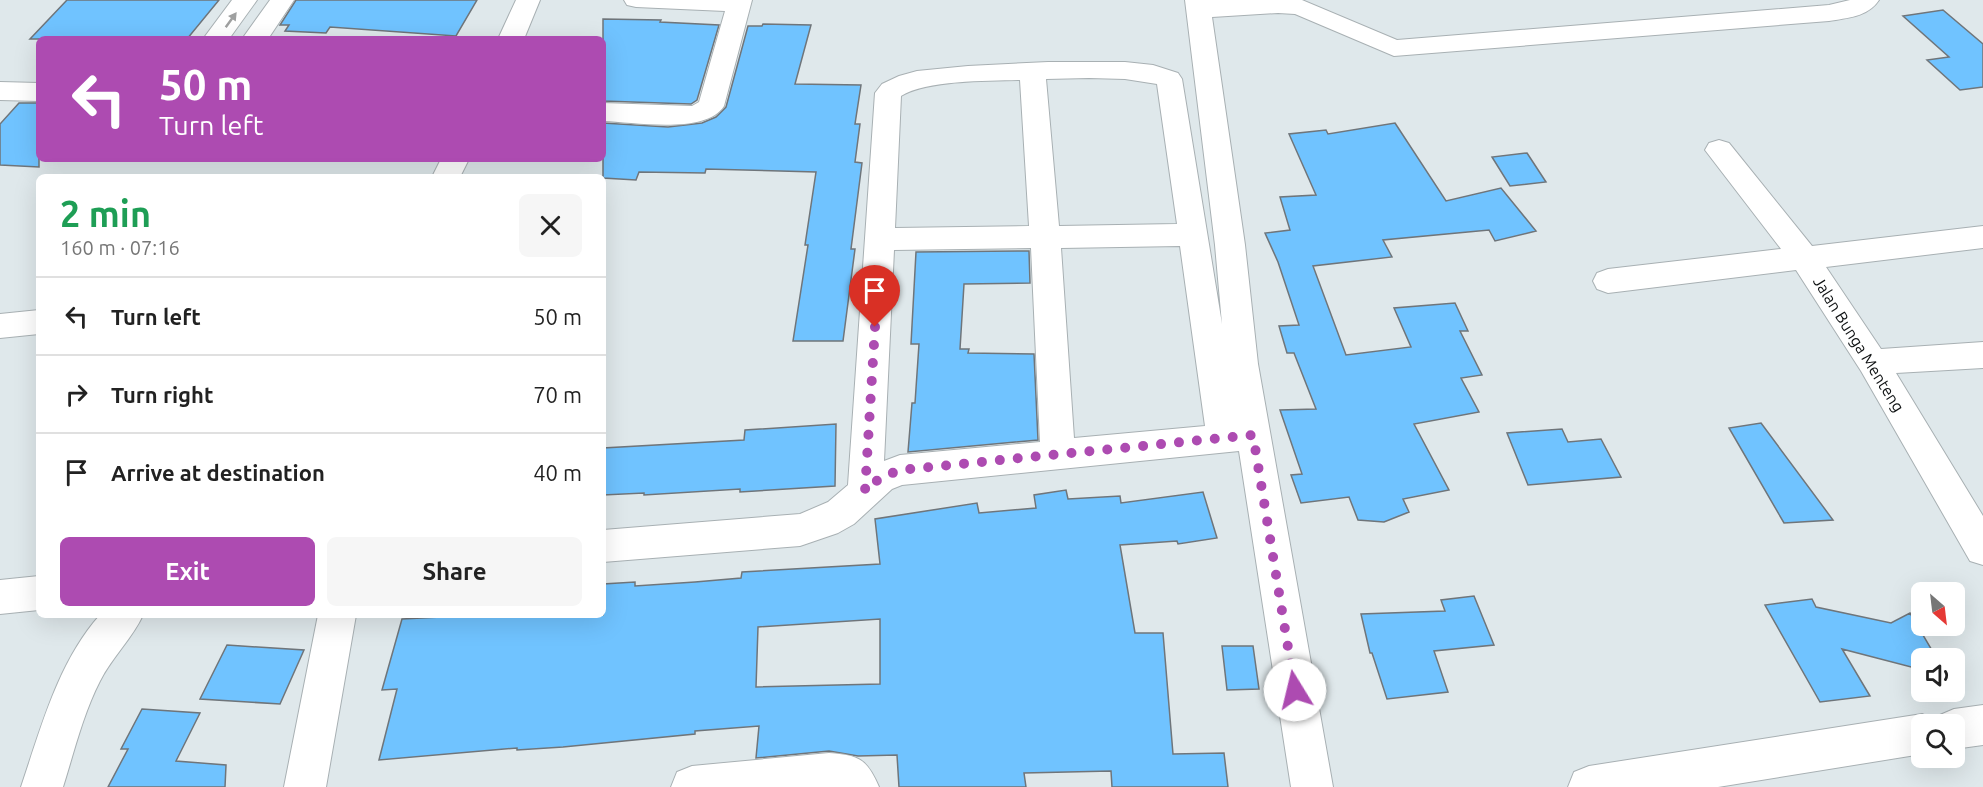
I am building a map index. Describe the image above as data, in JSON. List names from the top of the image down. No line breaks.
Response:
{"streets":{"street":["Jalan Bunga Menteng"]},"north":"bottom right","page":{"turn":["50 m","Turn left"],"heading":["2 min","160 m · 07:16"],"list":[{"name":"Turn left","value":"50 m"},{"name":"Turn right","value":"70 m"},{"name":"Arrive at destination","value":"40 m"}],"buttons":["Exit","Share"]}}
